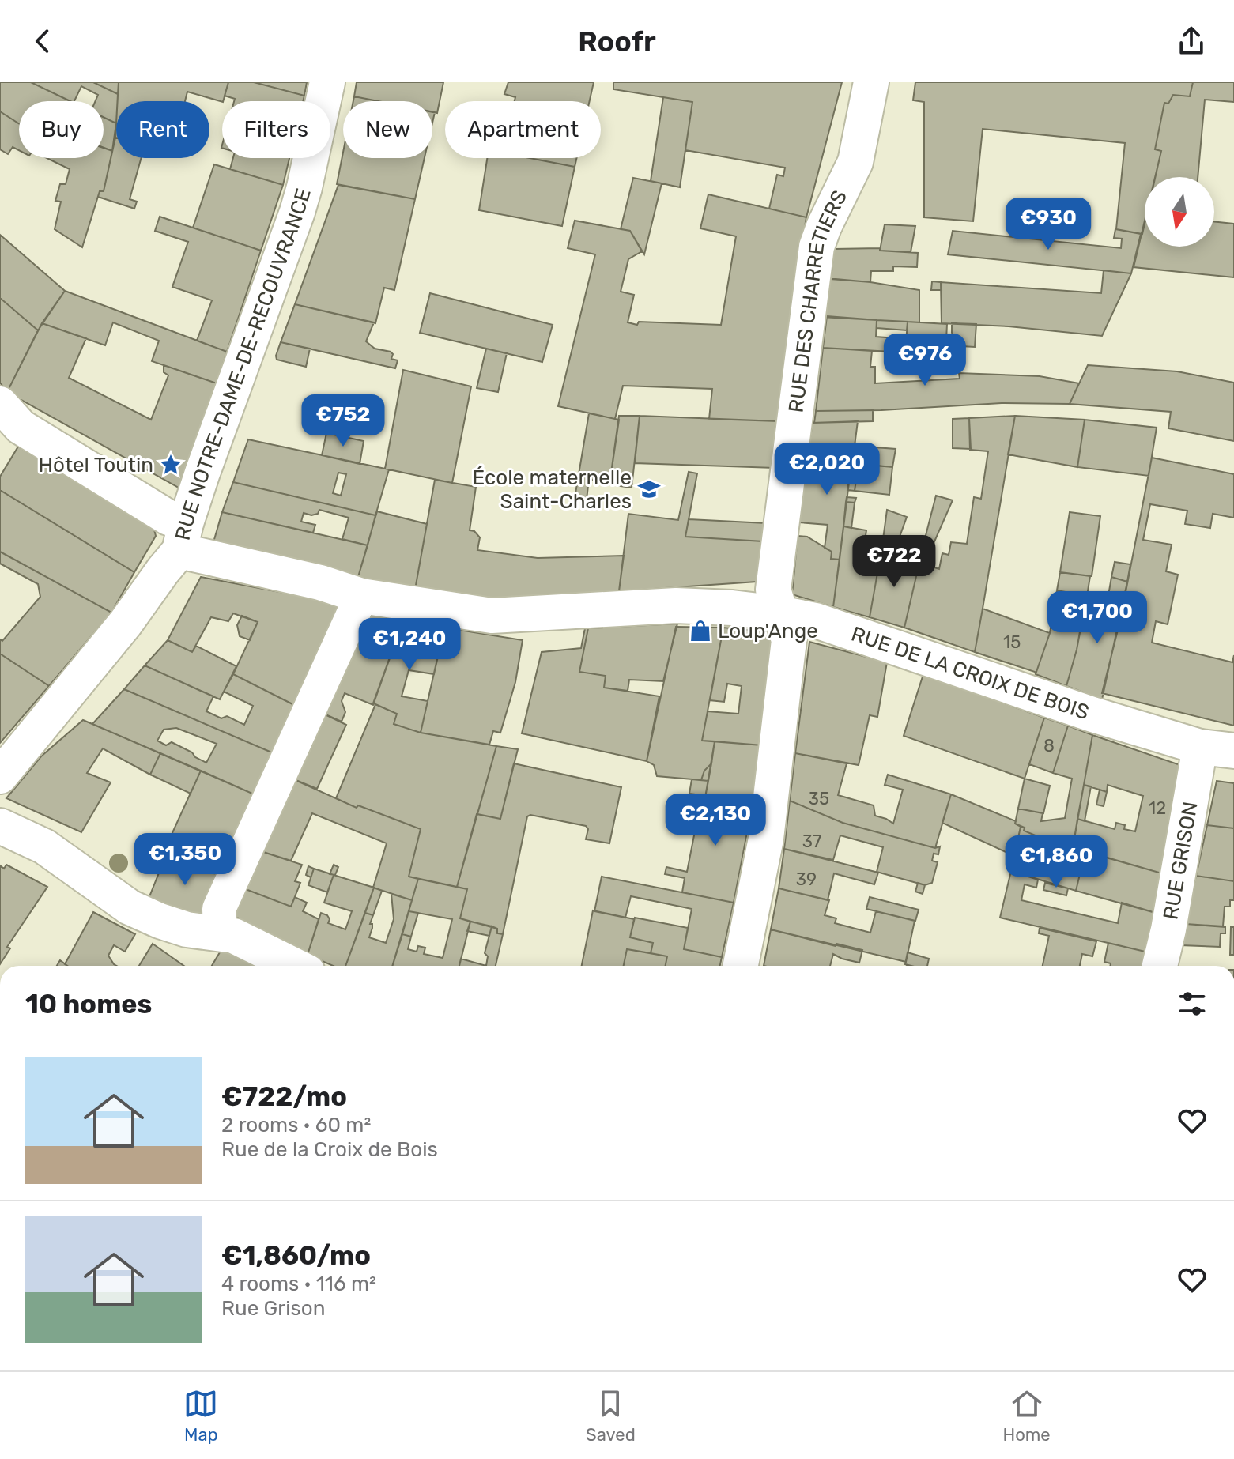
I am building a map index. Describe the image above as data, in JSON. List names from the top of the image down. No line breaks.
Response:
{"streets":{"street":["RUE DES CHARRETIERS","RUE NOTRE-DAME-DE-RECOUVRANCE","RUE DE LA CROIX DE BOIS","RUE GRISON"]},"crossings":[["RUE DES CHARRETIERS","RUE DE LA CROIX DE BOIS"],["RUE NOTRE-DAME-DE-RECOUVRANCE","RUE DE LA CROIX DE BOIS"],["RUE DE LA CROIX DE BOIS","RUE GRISON"]],"places":{"place":["Hôtel Toutin"],"school or university":["École maternelle Saint-Charles"],"shop":["Loup'Ange"]},"house_numbers":["15","8","35","12","37","39"],"north":"bottom","page":{"header":"Roofr","chip":["Buy","Rent","Filters","New","Apartment"],"price":["€930","€976","€752","€2,020","€722","€1,700","€1,240","€2,130","€1,350","€1,860"],"heading":"10 homes","list":[{"name":"€722/mo","note":"2 rooms · 60 m² · Rue de la Croix de Bois"},{"name":"€1,860/mo","note":"4 rooms · 116 m² · Rue Grison"}],"tabs":["Map","Saved","Home"]}}
